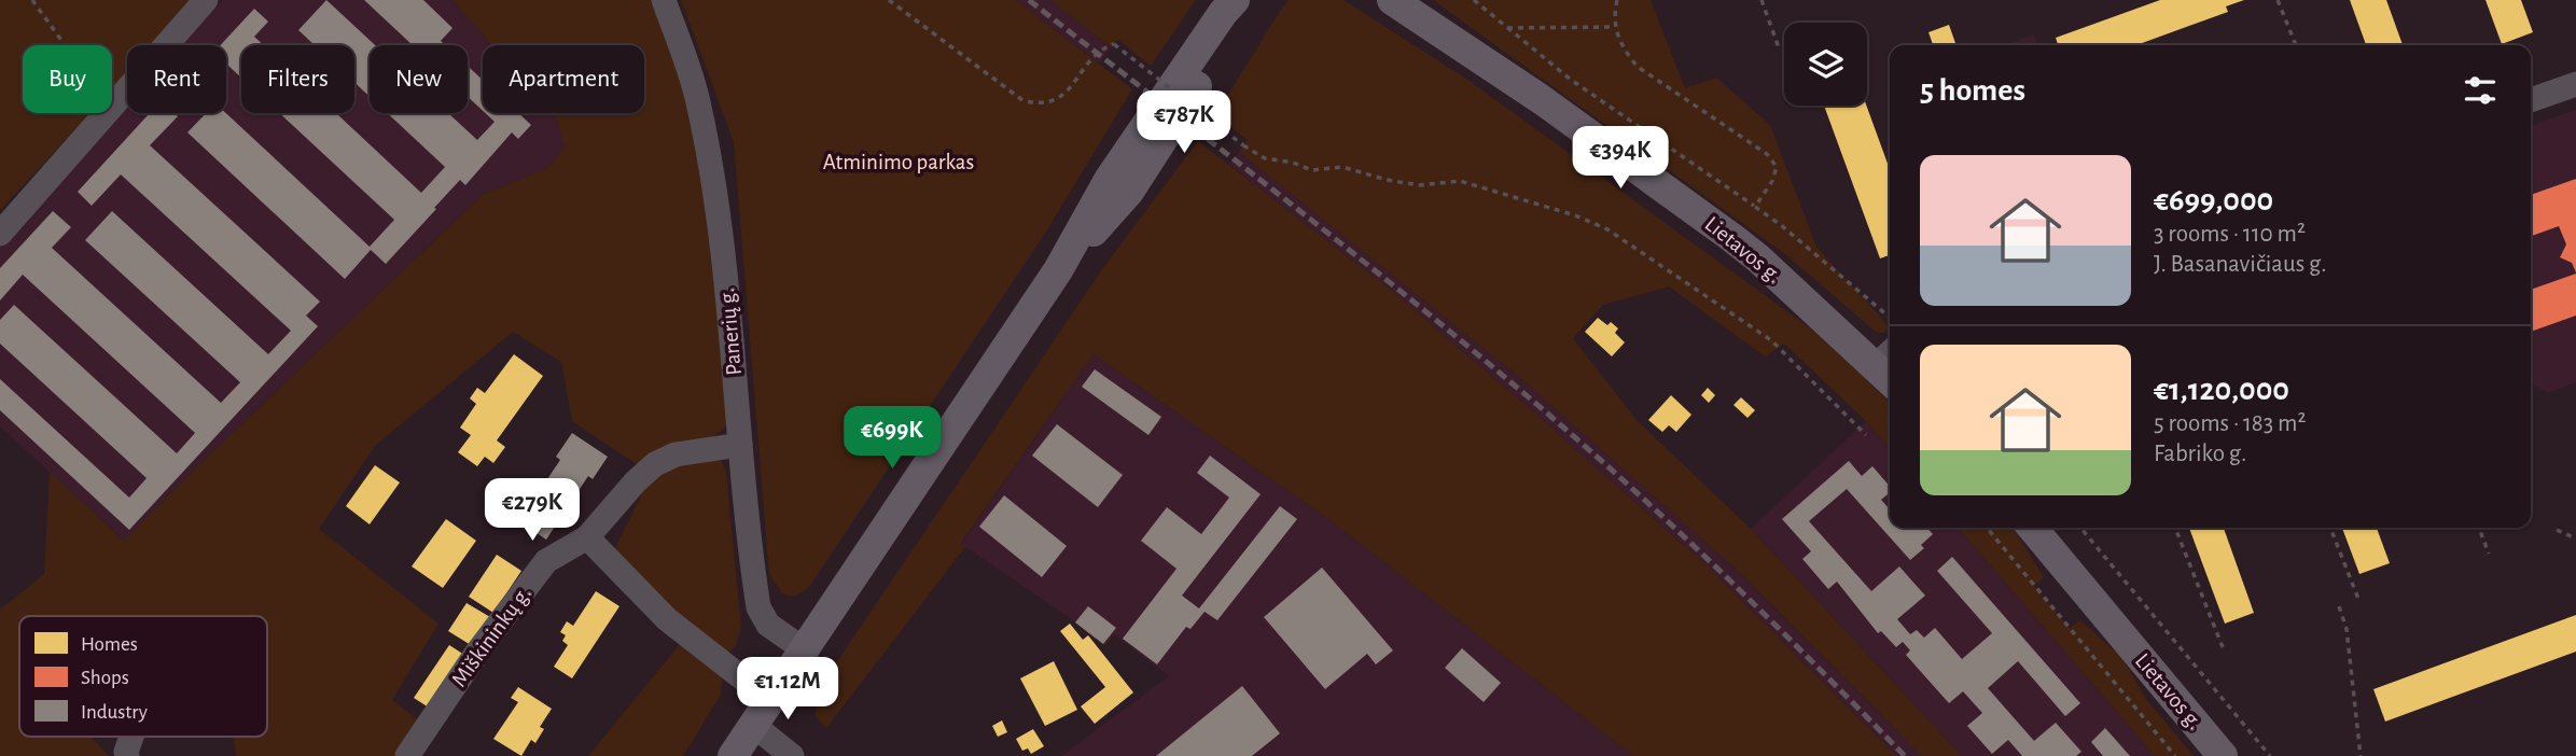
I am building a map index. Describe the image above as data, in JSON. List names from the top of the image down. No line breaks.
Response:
{"streets":{"main road":["Lietavos g."],"street":["Panerių g.","Miškininkų g."]},"crossings":[["Panerių g.","Miškininkų g."]],"parks":["Atminimo parkas"],"legend":["Homes","Shops","Industry"],"page":{"chip":["Buy","Rent","Filters","New","Apartment"],"heading":"5 homes","price":["€787K","€394K","€699K","€279K","€1.12M"],"list":[{"name":"€699,000","note":"3 rooms · 110 m² · J. Basanavičiaus g."},{"name":"€1,120,000","note":"5 rooms · 183 m² · Fabriko g."}]}}
